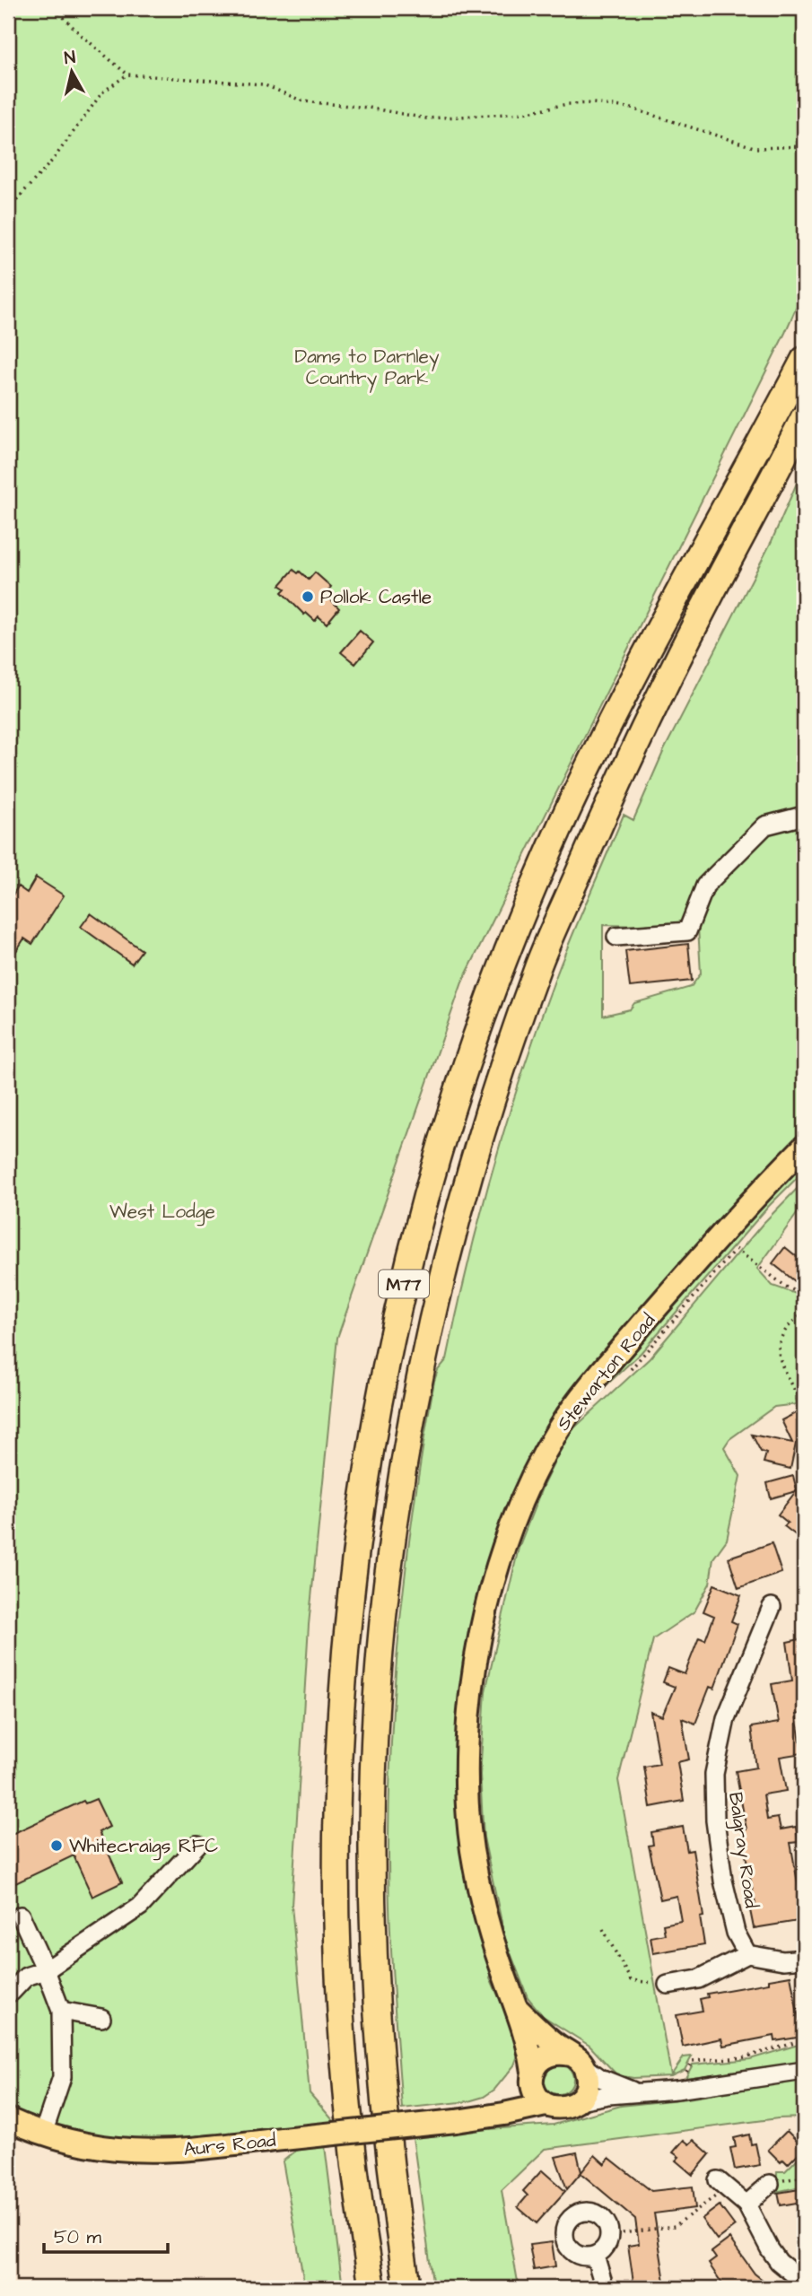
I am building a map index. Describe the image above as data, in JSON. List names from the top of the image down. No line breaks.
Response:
{"streets":{"highway":["M77"],"main road":["Stewarton Road","Aurs Road"],"street":["Balgray Road"]},"crossings":[["Stewarton Road","Aurs Road"]],"parks":["Dams to Darnley Country Park","West Lodge"],"places":["Pollok Castle","Whitecraigs RFC"],"scale_bar":"50 m","north":"top"}
